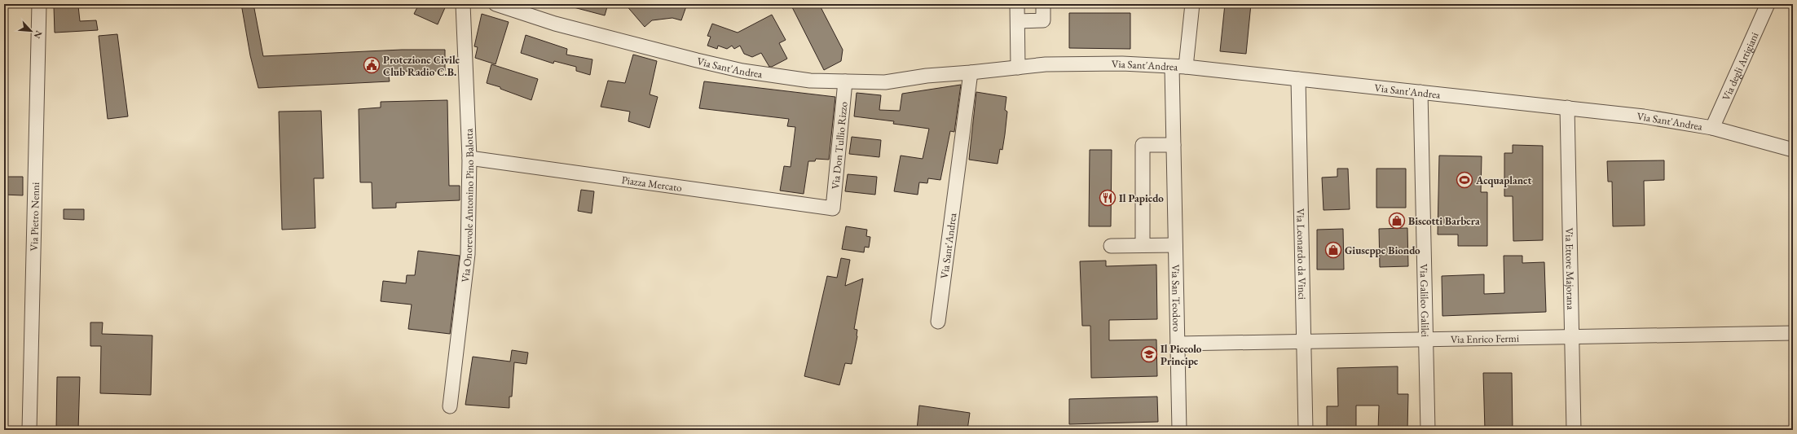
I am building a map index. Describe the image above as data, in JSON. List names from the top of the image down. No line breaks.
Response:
{"streets":{"street":["Via Sant'Andrea","Via degli Artigiani","Via Don Tullio Rizzo","Piazza Mercato","Via Onorevole Antonino Pino Balotta","Via Pietro Nenni","Via Leonardo da Vinci","Via Ettore Majorana","Via San Teodoro","Via Galileo Galilei","Via Enrico Fermi"]},"crossings":[["Via Sant'Andrea","Via degli Artigiani"],["Via Sant'Andrea","Via Don Tullio Rizzo"],["Via Sant'Andrea","Via Leonardo da Vinci"],["Via Sant'Andrea","Via Ettore Majorana"],["Via Sant'Andrea","Via San Teodoro"],["Via Sant'Andrea","Via Galileo Galilei"],["Via Don Tullio Rizzo","Piazza Mercato"],["Piazza Mercato","Via Onorevole Antonino Pino Balotta"],["Via Leonardo da Vinci","Via Enrico Fermi"],["Via Ettore Majorana","Via Enrico Fermi"],["Via San Teodoro","Via Enrico Fermi"],["Via Galileo Galilei","Via Enrico Fermi"]],"places":{"public building":["Protezione Civile Club Radio C.B."],"sports":["Acquaplanet"],"restaurant":["Il Papiedo"],"shop":["Biscotti Barbera","Giuseppe Biondo"],"school or university":["Il Piccolo Principe"]},"north":"bottom right"}
